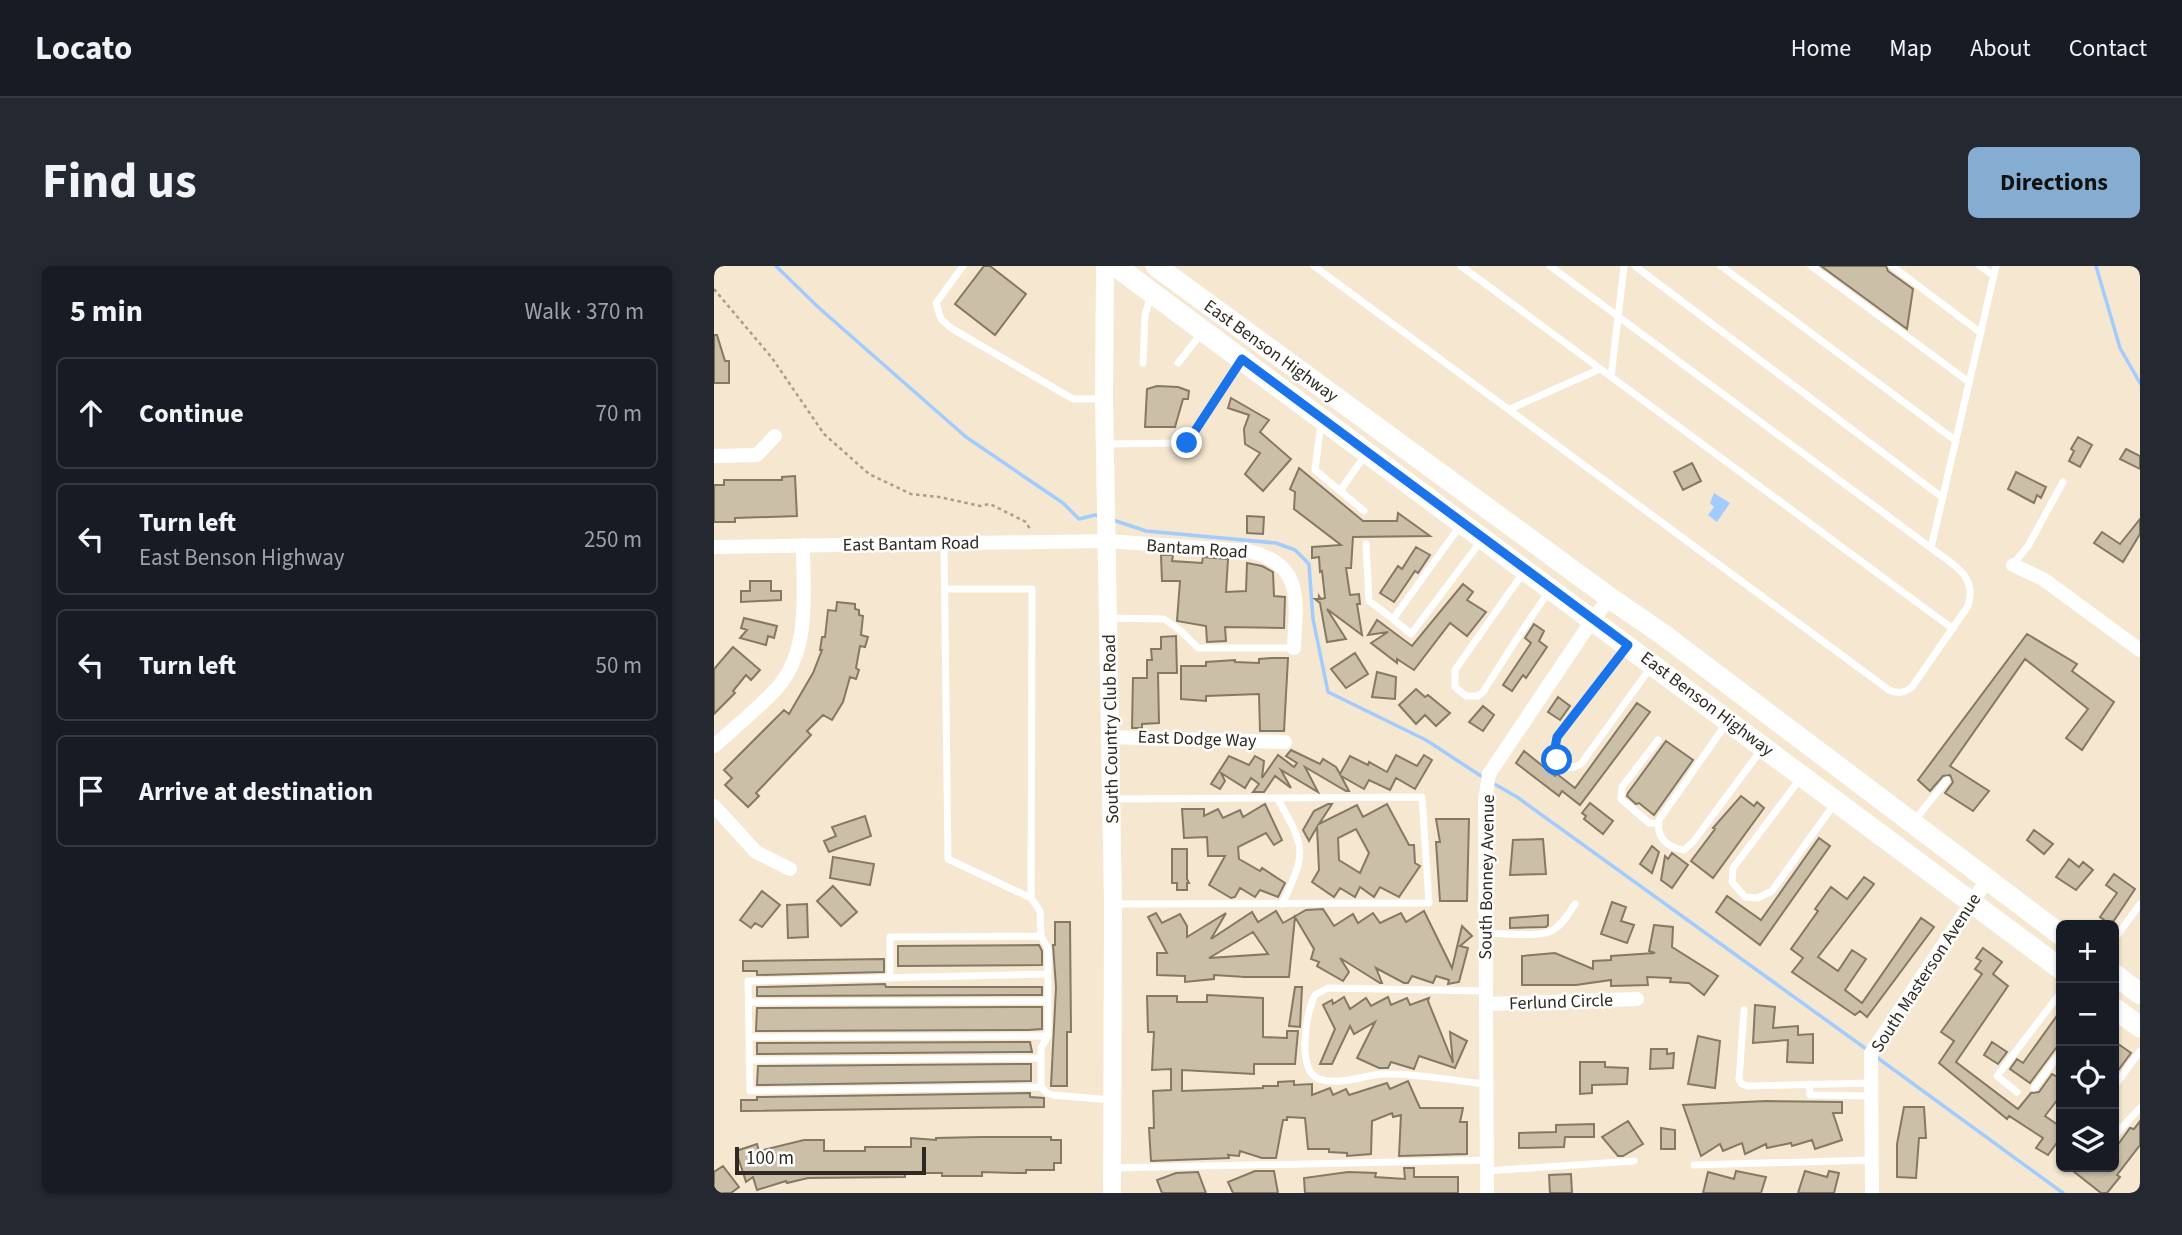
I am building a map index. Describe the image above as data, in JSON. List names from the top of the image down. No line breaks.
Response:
{"streets":{"main road":["East Benson Highway"],"street":["East Bantam Road","Bantam Road","South Country Club Road","East Dodge Way","South Bonney Avenue","South Masterson Avenue","Ferlund Circle"]},"crossings":[["East Benson Highway","South Bonney Avenue"],["East Benson Highway","South Masterson Avenue"],["East Bantam Road","Bantam Road"],["East Bantam Road","South Country Club Road"],["Bantam Road","South Country Club Road"],["South Country Club Road","East Dodge Way"],["South Bonney Avenue","Ferlund Circle"]],"scale_bar":"100 m","page":{"header":"Locato","nav":["Home","Map","About","Contact"],"title":"Find us","buttons":"Directions","heading":["5 min","Walk · 370 m"],"list":[["Continue","70 m"],["Turn left","East Benson Highway","250 m"],["Turn left","50 m"],"Arrive at destination"],"map_buttons":["+","−"],"scale":"100 m"}}
